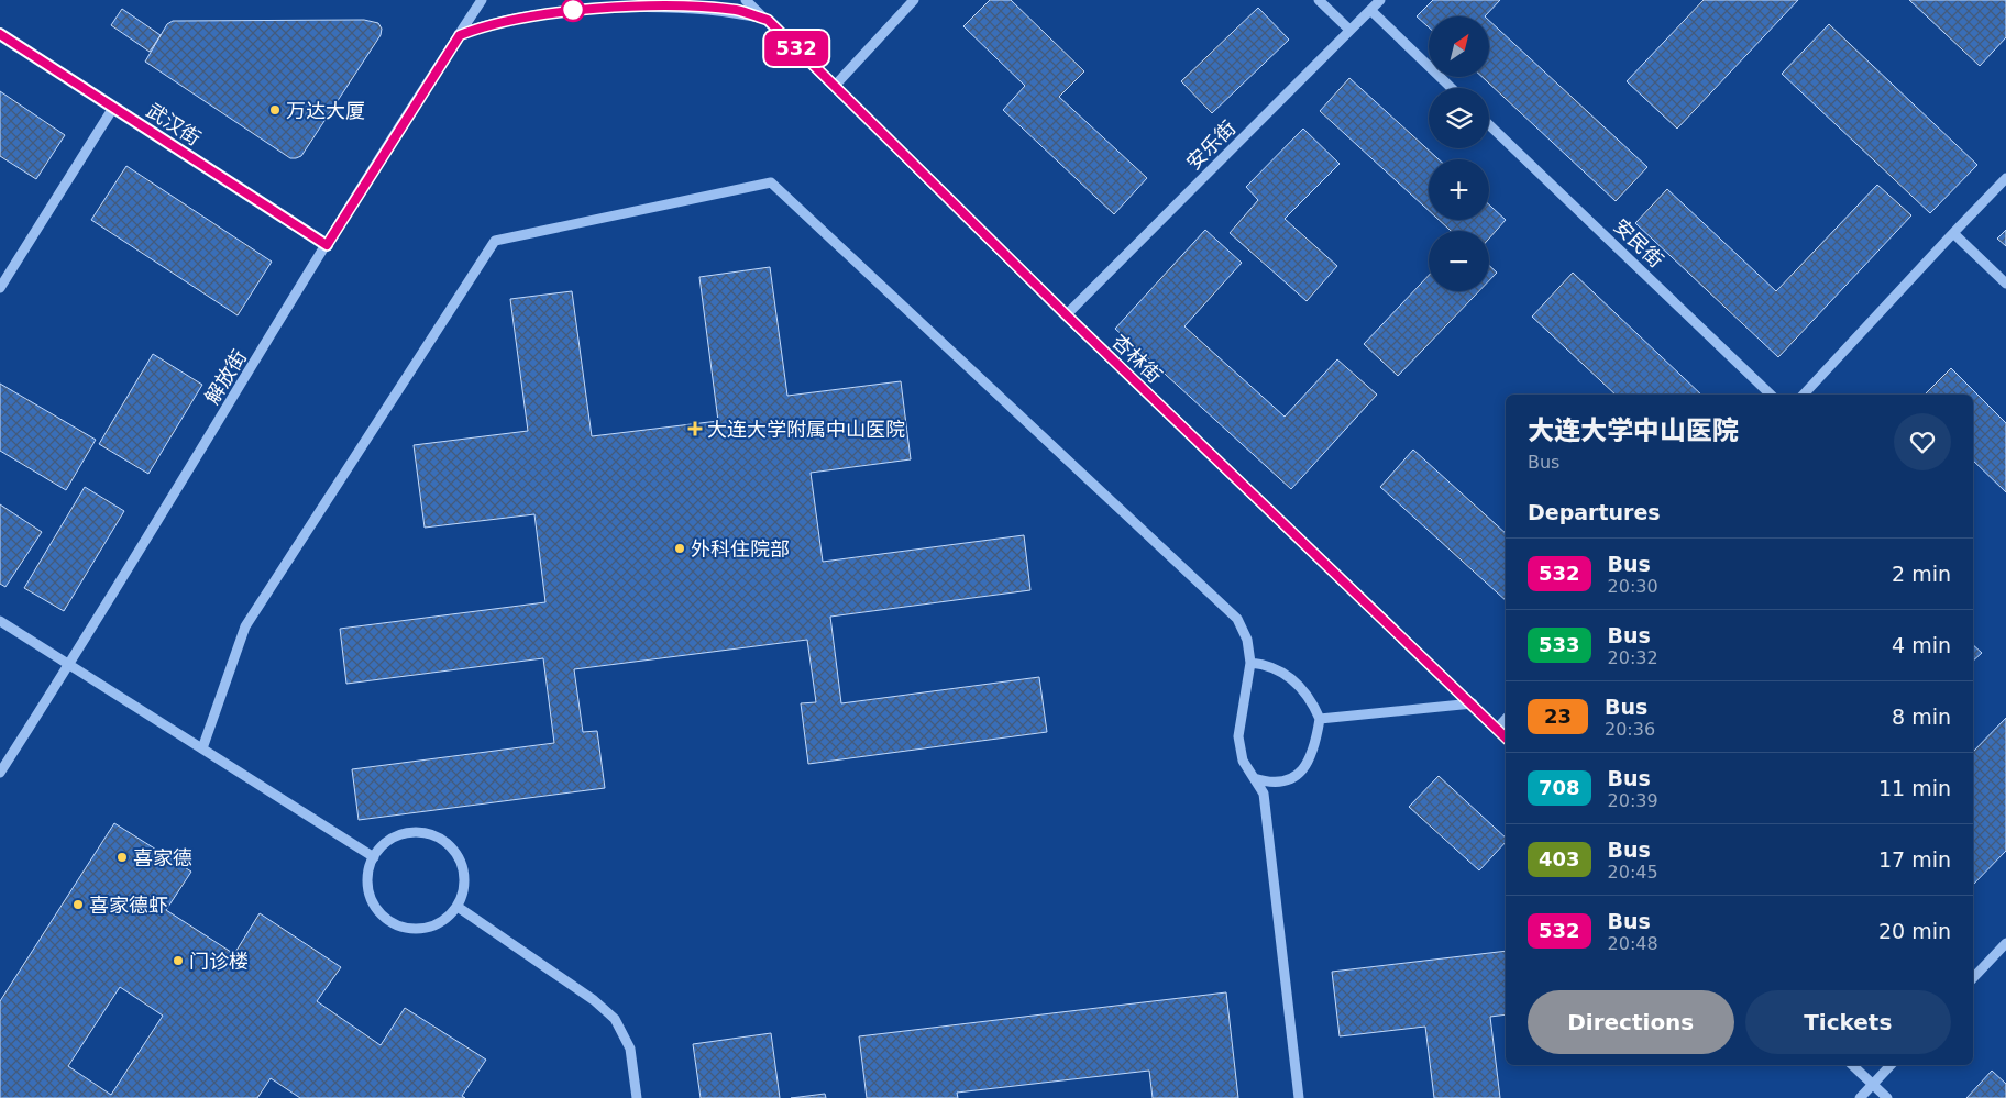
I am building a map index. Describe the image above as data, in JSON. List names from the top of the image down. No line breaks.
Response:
{"streets":{"main road":["武汉街"],"street":["安乐街","安民街","杏林街","解放街"]},"crossings":[["武汉街","解放街"],["安乐街","杏林街"]],"places":{"other":["万达大厦","外科住院部","喜家德","喜家德虾","门诊楼"],"health":["大连大学附属中山医院"]},"lines":["bus line 532"],"north":"top right","page":{"on_map":"532","map_buttons":["+","−"],"heading":[["大连大学中山医院","Bus"],"Departures"],"list":[{"mark":"532","name":"Bus","note":"20:30","value":"2 min"},{"mark":"533","name":"Bus","note":"20:32","value":"4 min"},{"mark":"23","name":"Bus","note":"20:36","value":"8 min"},{"mark":"708","name":"Bus","note":"20:39","value":"11 min"},{"mark":"403","name":"Bus","note":"20:45","value":"17 min"},{"mark":"532","name":"Bus","note":"20:48","value":"20 min"}],"buttons":["Directions","Tickets"]}}
